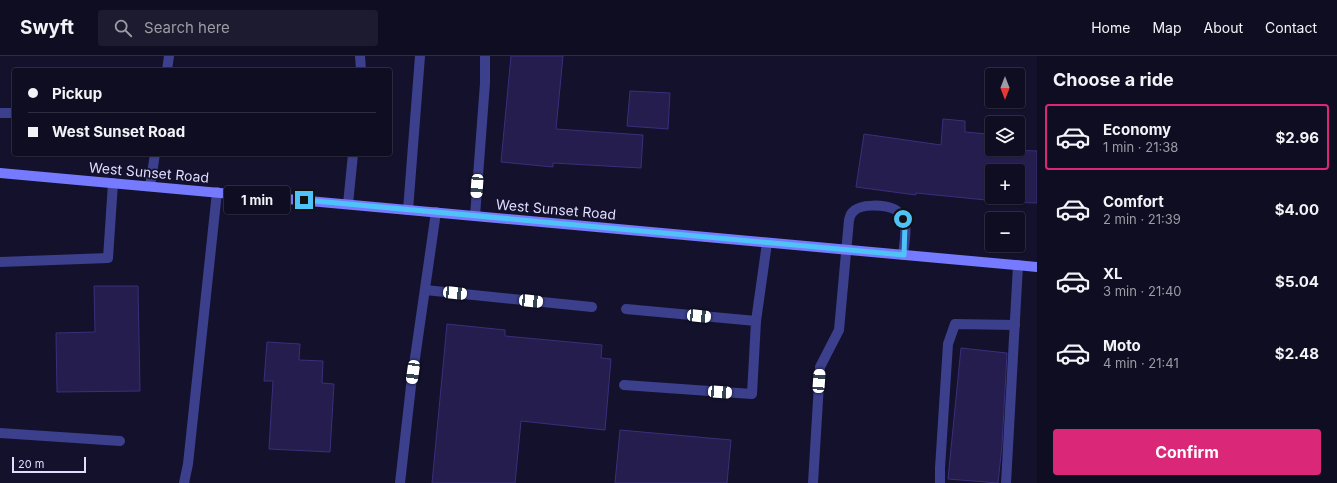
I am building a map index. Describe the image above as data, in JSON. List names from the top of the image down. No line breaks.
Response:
{"streets":{"main road":["West Sunset Road"]},"scale_bar":"20 m","north":"bottom","page":{"header":"Swyft","search":"Search here","nav":["Home","Map","About","Contact"],"heading":"Choose a ride","map_buttons":["+","−"],"banner":["Pickup","West Sunset Road"],"list":[{"name":"Economy","note":"1 min · 21:38","value":"$2.96"},{"name":"Comfort","note":"2 min · 21:39","value":"$4.00"},{"name":"XL","note":"3 min · 21:40","value":"$5.04"},{"name":"Moto","note":"4 min · 21:41","value":"$2.48"}],"bubble":"1 min","buttons":"Confirm","scale":"20 m"}}
